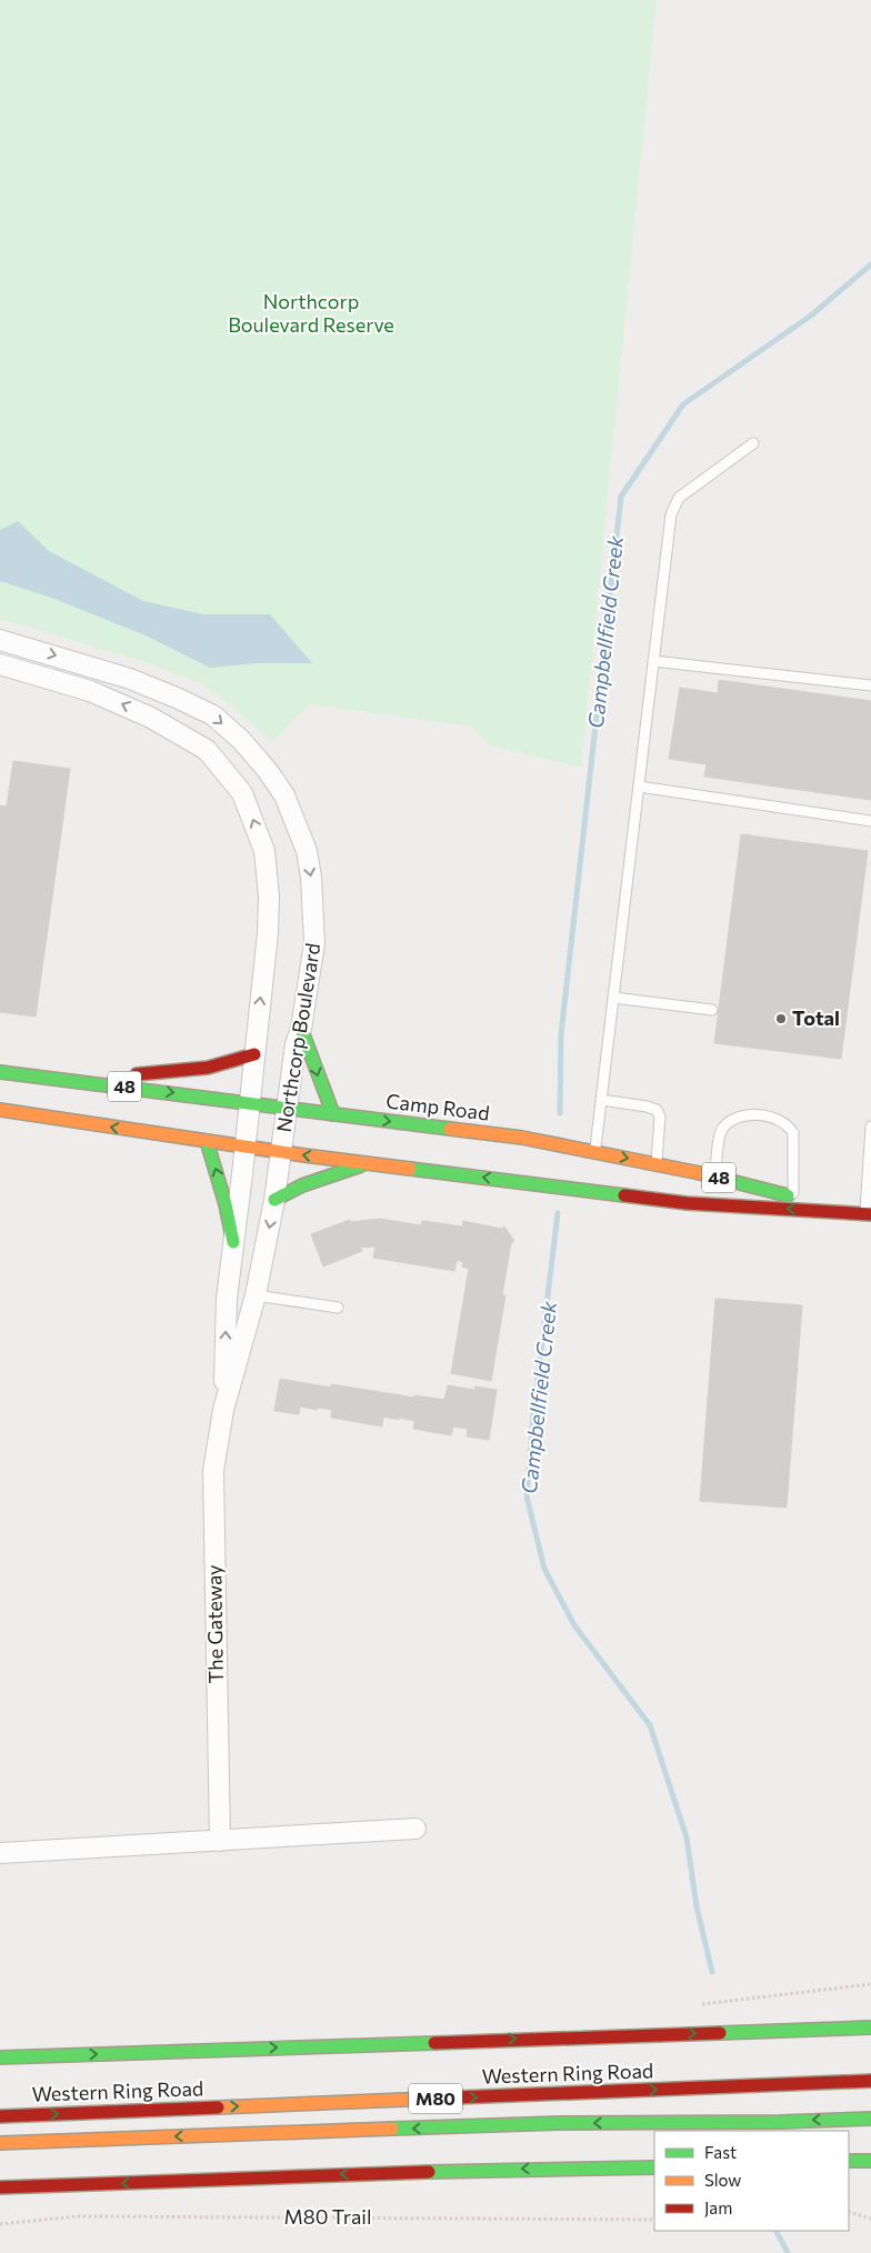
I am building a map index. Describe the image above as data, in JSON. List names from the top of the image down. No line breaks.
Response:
{"streets":{"main road":["48","Camp Road","Western Ring Road","M80"],"street":["Northcorp Boulevard","The Gateway"],"path":["M80 Trail"]},"crossings":[["Northcorp Boulevard","48"],["Northcorp Boulevard","Camp Road"],["Northcorp Boulevard","The Gateway"],["48","Camp Road"],["48","The Gateway"]],"water":["Campbellfield Creek"],"parks":["Northcorp Boulevard Reserve"],"places":["Total"],"legend":["Fast","Slow","Jam"]}
